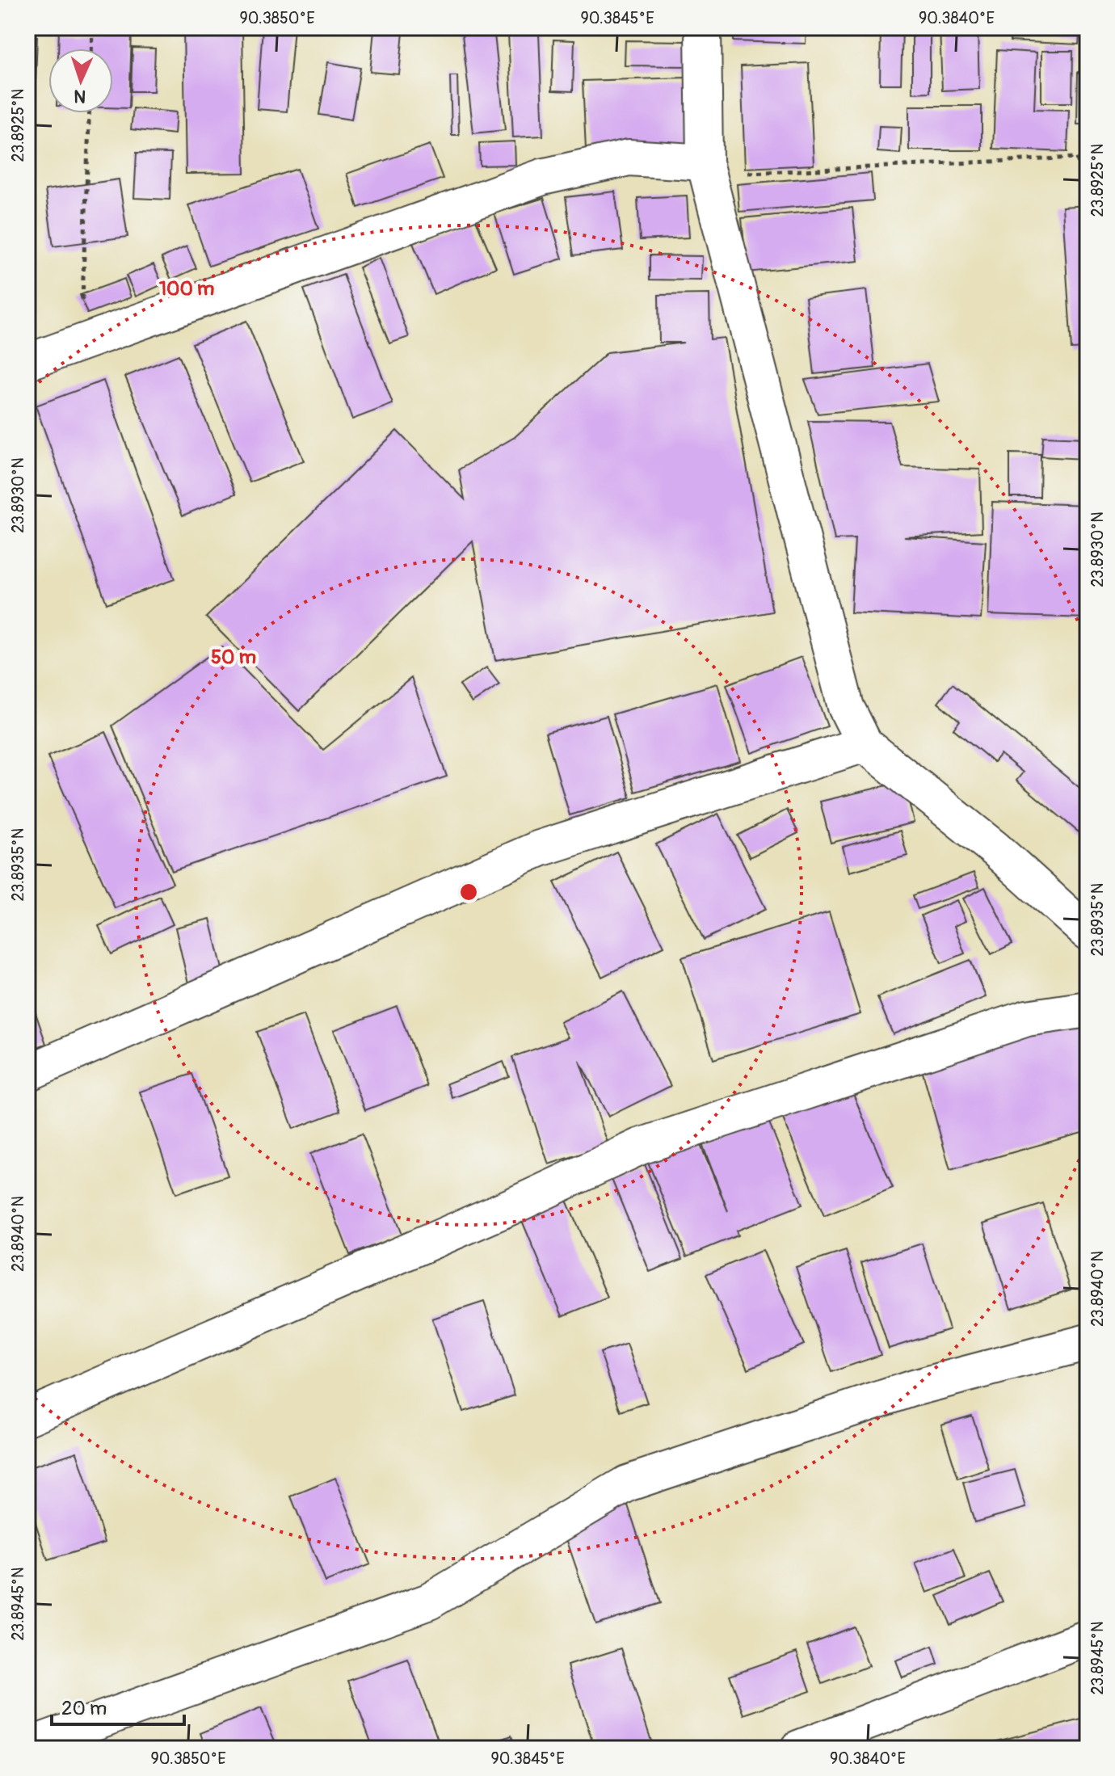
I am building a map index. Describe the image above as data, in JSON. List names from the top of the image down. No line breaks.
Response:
{"scale_bar":"20 m","north":"bottom","coordinates":["90.3850°E","90.3845°E","90.3840°E","23.8925°N","23.8930°N","23.8935°N","23.8940°N","23.8945°N"],"rings":["100 m","50 m"]}
